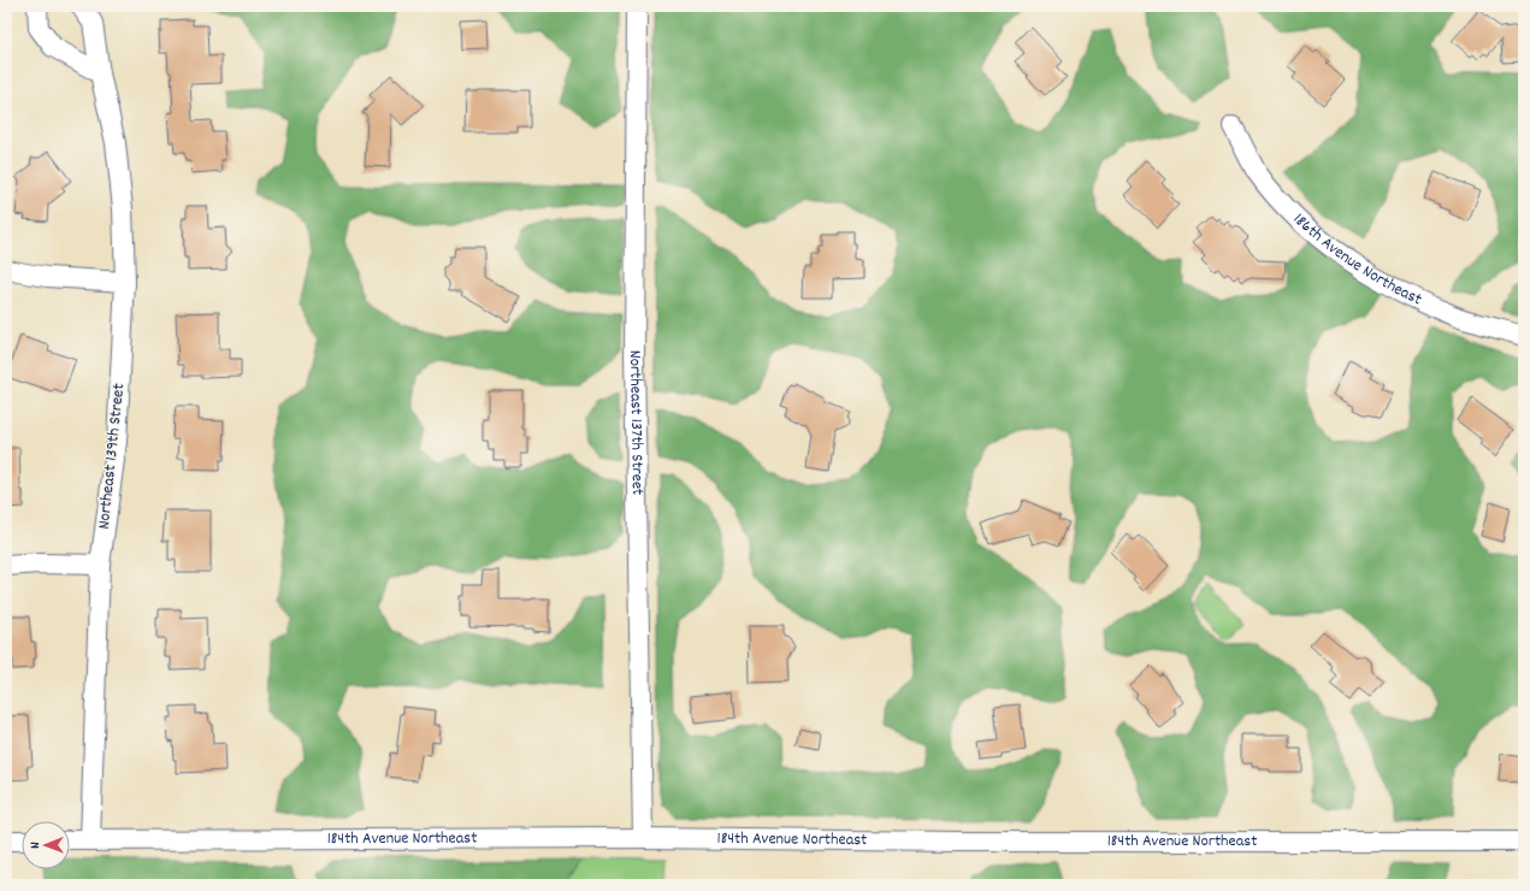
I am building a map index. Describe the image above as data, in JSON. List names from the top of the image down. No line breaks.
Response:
{"streets":{"street":["186th Avenue Northeast","Northeast 137th Street","Northeast 139th Street","184th Avenue Northeast"]},"crossings":[["Northeast 137th Street","184th Avenue Northeast"],["Northeast 139th Street","184th Avenue Northeast"]],"north":"left"}
